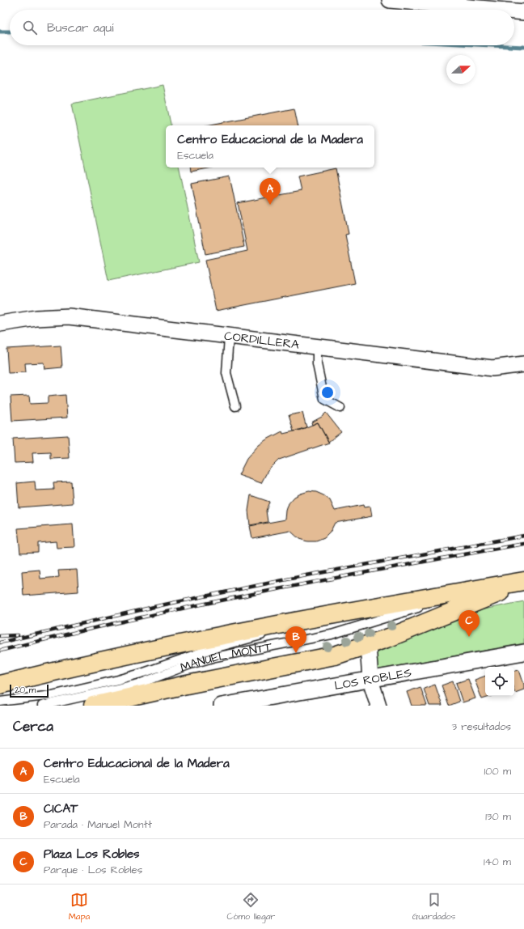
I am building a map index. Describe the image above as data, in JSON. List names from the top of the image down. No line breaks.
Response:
{"streets":{"main road":["MANUEL MONTT"],"street":["CORDILLERA","LOS ROBLES"]},"scale_bar":"20 m","north":"right","page":{"search":"Buscar aquí","popup":["Centro Educacional de la Madera","Escuela"],"pins":["A","C","B"],"scale":"20 m","heading":["Cerca","3 resultados"],"list":[{"mark":"A","name":"Centro Educacional de la Madera","note":"Escuela","value":"100 m"},{"mark":"B","name":"CICAT","note":"Parada · Manuel Montt","value":"130 m"},{"mark":"C","name":"Plaza Los Robles","note":"Parque · Los Robles","value":"140 m"}],"nav":["Mapa","Cómo llegar","Guardados"]}}
